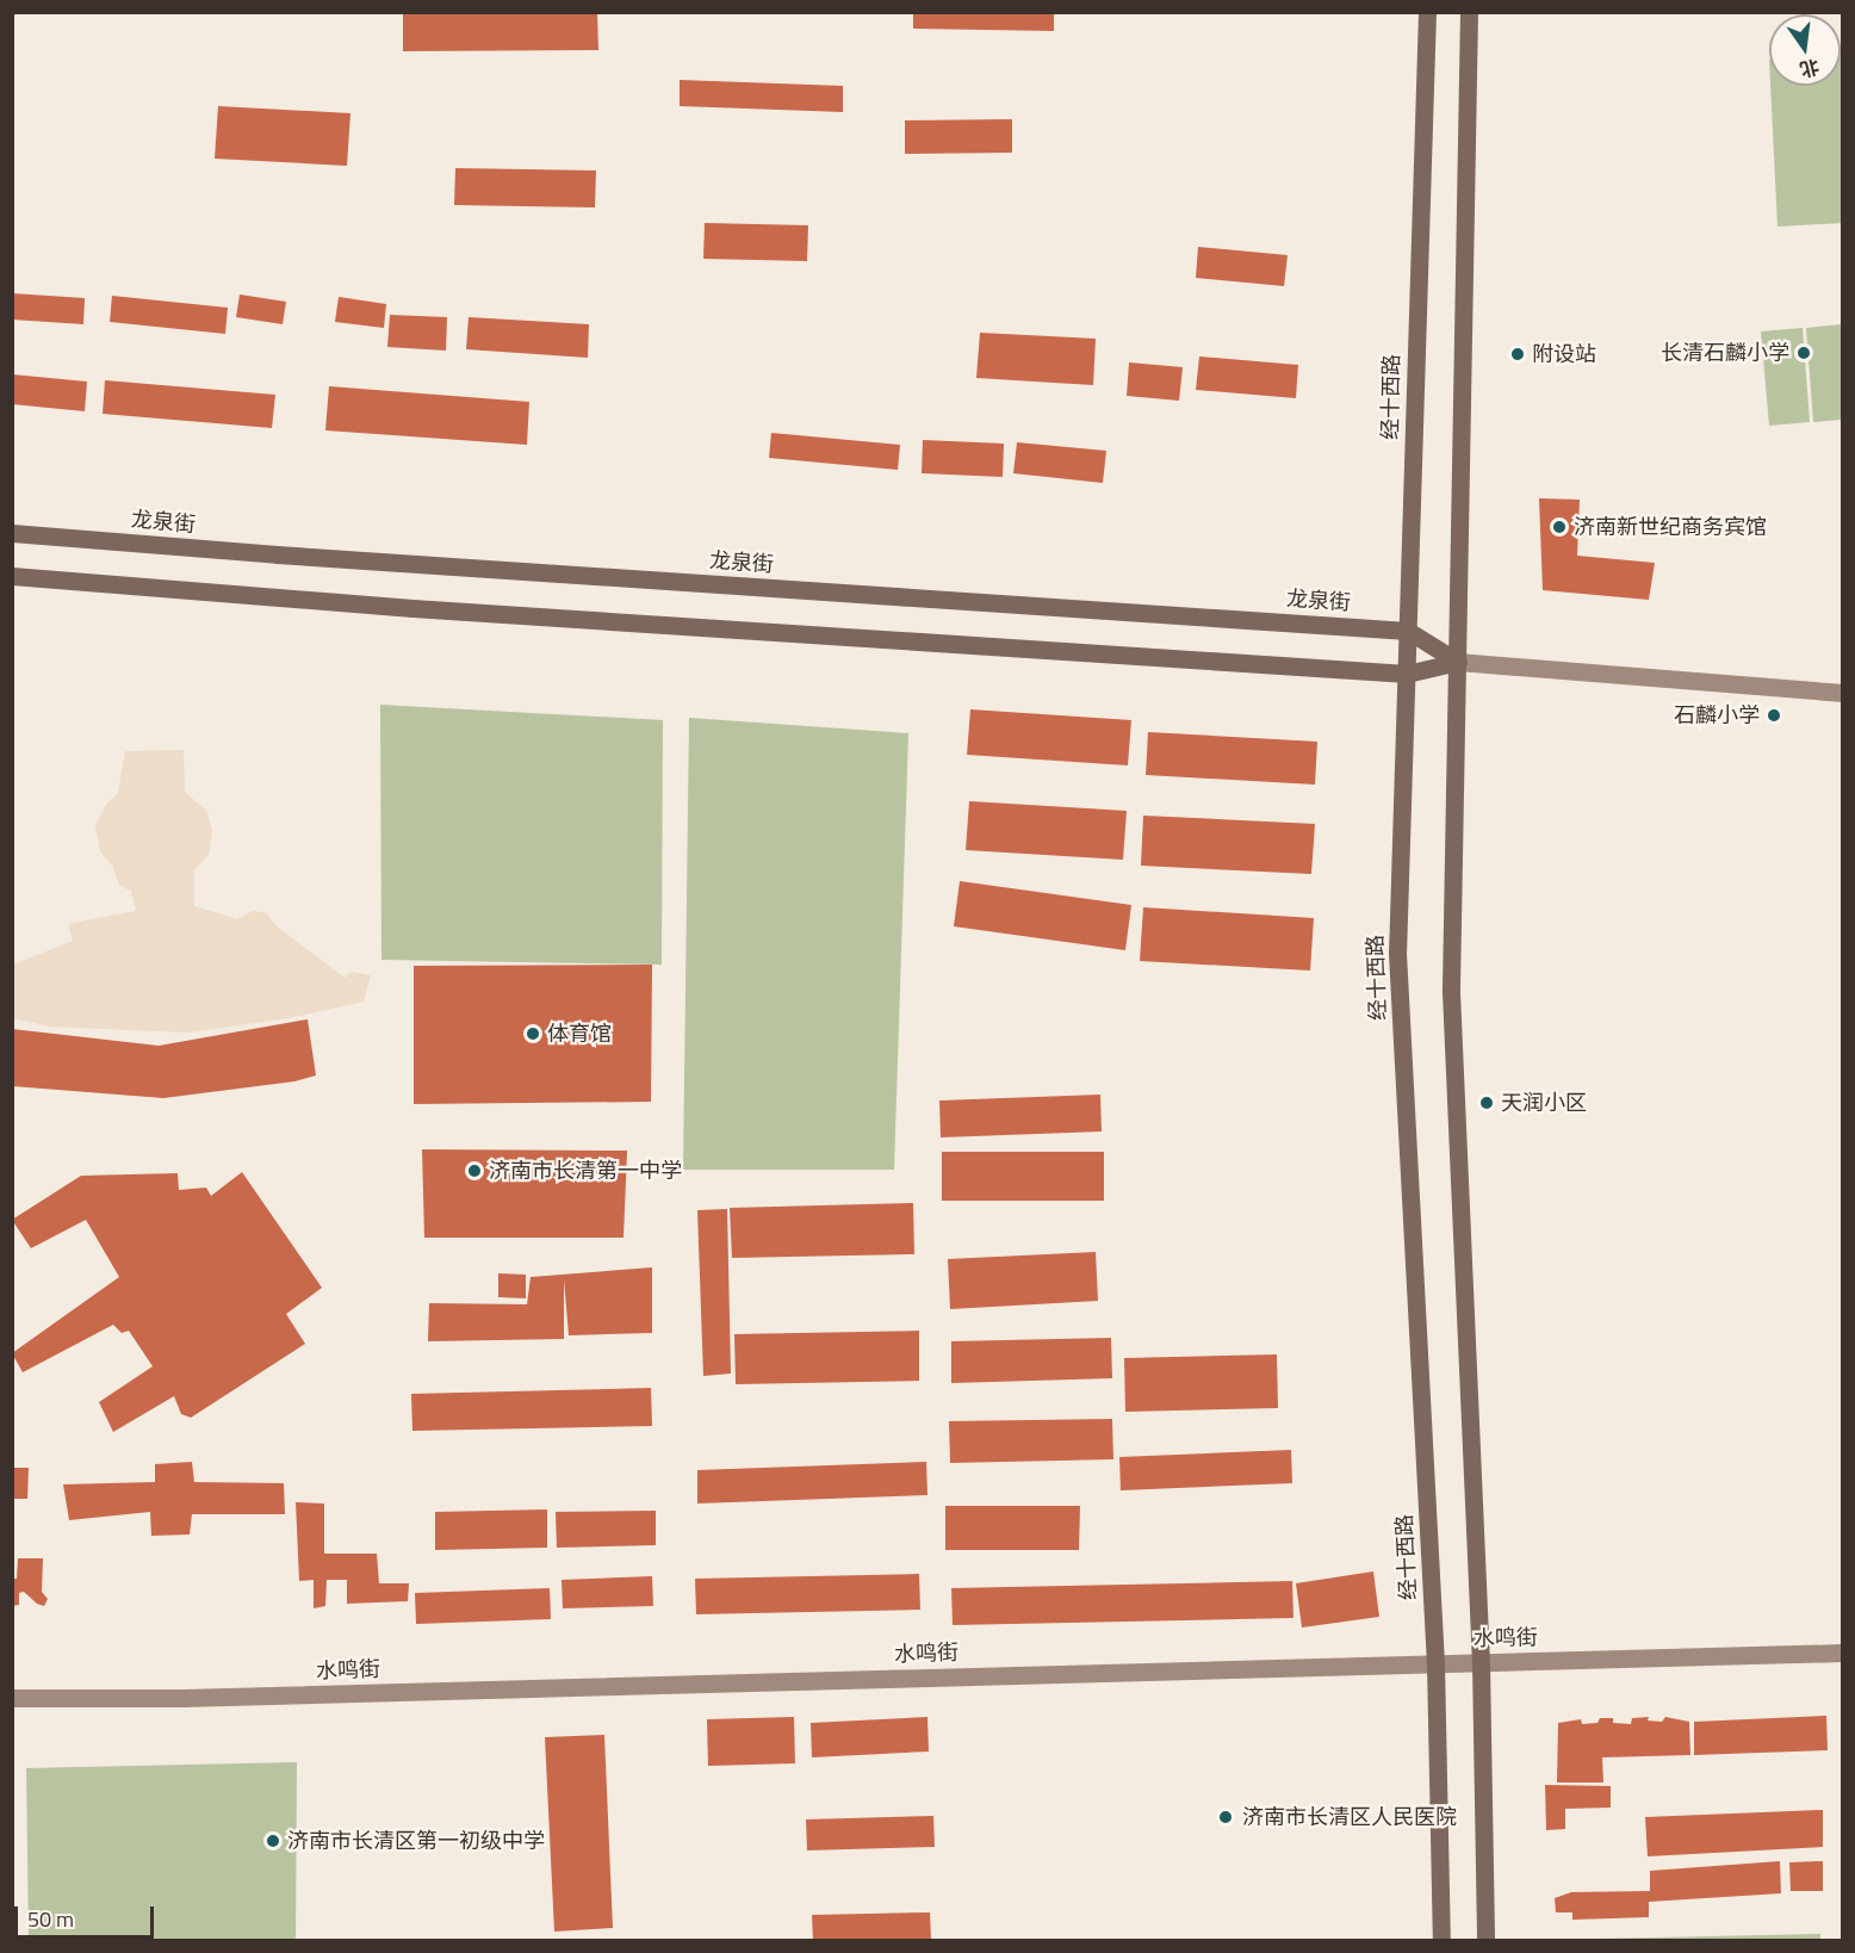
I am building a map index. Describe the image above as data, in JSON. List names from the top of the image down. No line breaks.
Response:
{"streets":{"main road":["经十西路","龙泉街"],"street":["水鸣街"]},"crossings":[["经十西路","龙泉街"],["经十西路","水鸣街"]],"places":["长清石麟小学","附设站","济南新世纪商务宾馆","石麟小学","体育馆","天润小区","济南市长清第一中学","济南市长清区人民医院","济南市长清区第一初级中学"],"scale_bar":"50 m","north":"bottom"}
